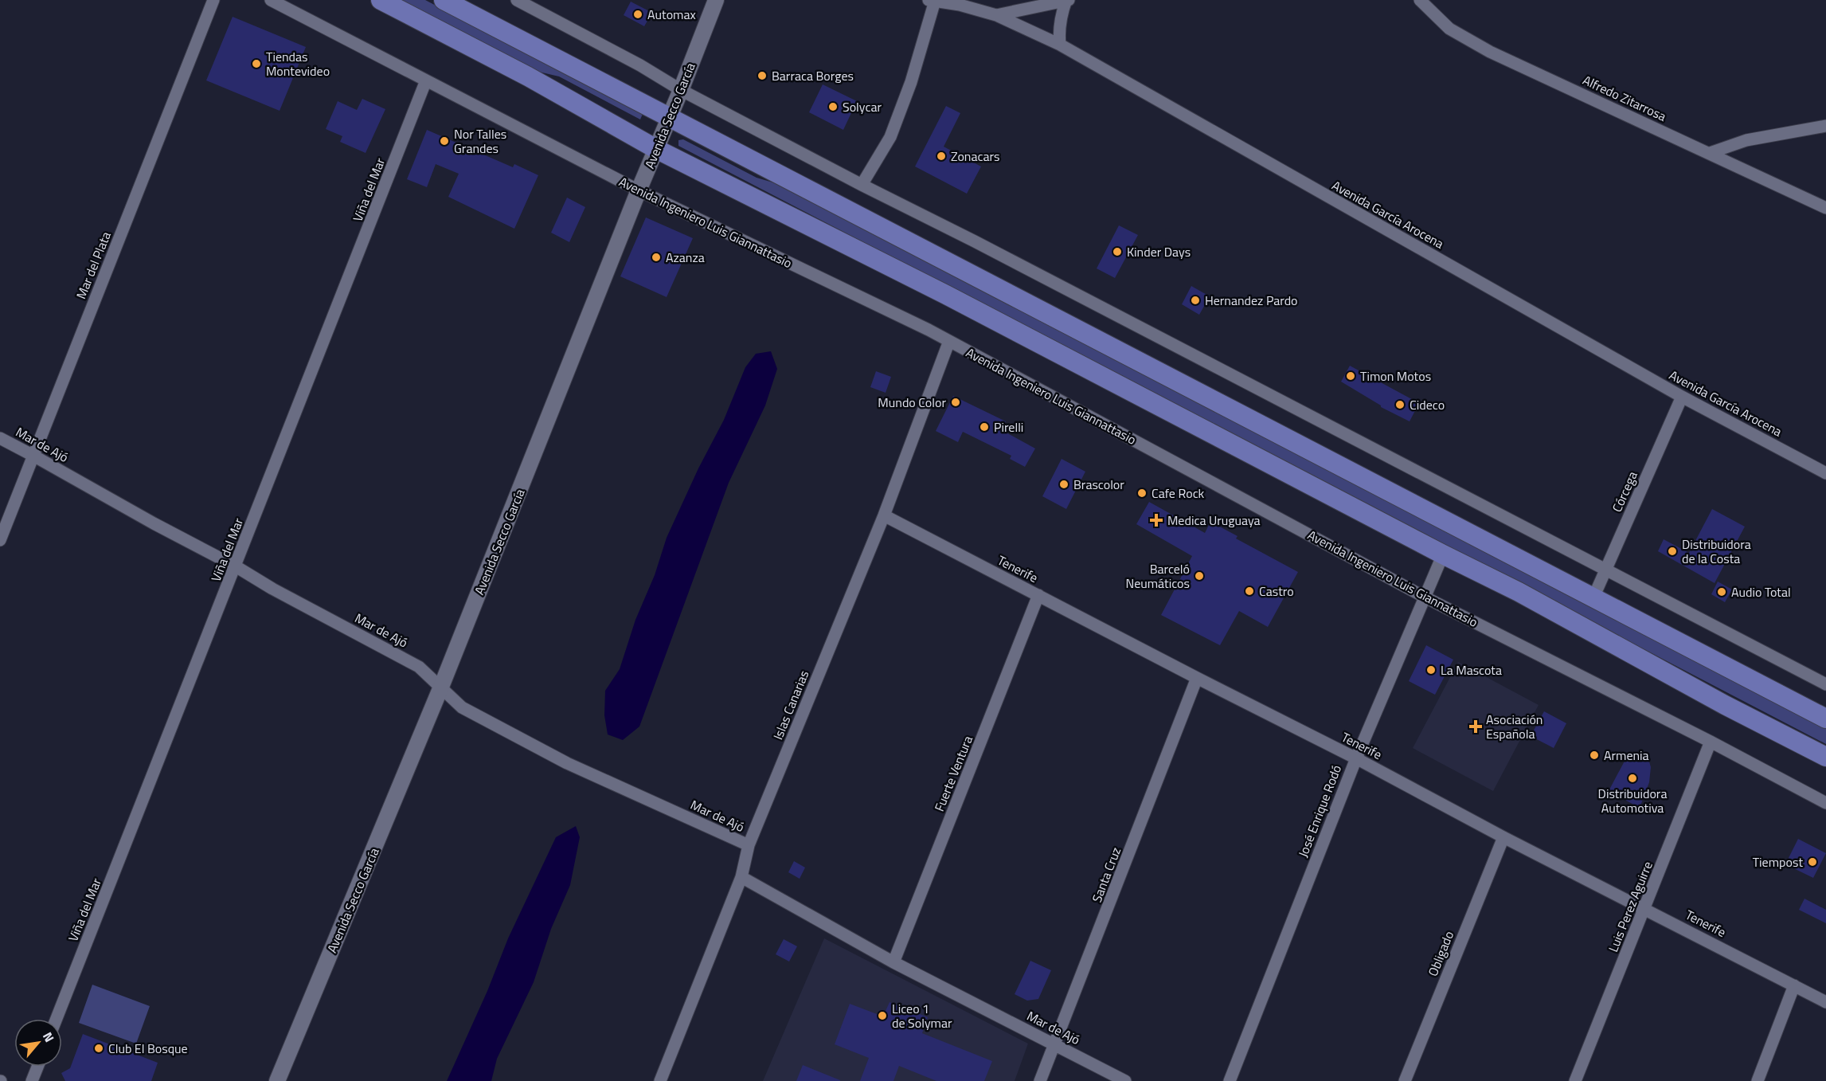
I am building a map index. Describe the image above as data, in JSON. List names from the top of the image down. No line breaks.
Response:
{"streets":{"street":["Alfredo Zitarrosa","Avenida Secco García","Viña del Mar","Avenida García Arocena","Avenida Ingeniero Luis Giannattasio","Mar del Plata","Mar de Ajó","Córcega","Tenerife","Islas Canarias","Fuerte Ventura","José Enrique Rodó","Santa Cruz","Luis Perez Aguirre","Obligado"]},"crossings":[["Avenida Secco García","Avenida Ingeniero Luis Giannattasio"],["Avenida Secco García","Mar de Ajó"],["Viña del Mar","Avenida Ingeniero Luis Giannattasio"],["Viña del Mar","Mar de Ajó"],["Avenida García Arocena","Córcega"],["Avenida Ingeniero Luis Giannattasio","Islas Canarias"],["Avenida Ingeniero Luis Giannattasio","José Enrique Rodó"],["Avenida Ingeniero Luis Giannattasio","Luis Perez Aguirre"],["Mar del Plata","Mar de Ajó"],["Mar de Ajó","Islas Canarias"],["Mar de Ajó","Fuerte Ventura"],["Mar de Ajó","Santa Cruz"],["Tenerife","Islas Canarias"],["Tenerife","Fuerte Ventura"],["Tenerife","José Enrique Rodó"],["Tenerife","Santa Cruz"],["Tenerife","Luis Perez Aguirre"],["Tenerife","Obligado"]],"places":{"other":["Automax","Tiendas Montevideo","Barraca Borges","Solycar","Nor Talles Grandes","Zonacars","Kinder Days","Azanza","Hernandez Pardo","Timon Motos","Mundo Color","Cideco","Pirelli","Brascolor","Cafe Rock","Distribuidora de la Costa","Barceló Neumáticos","Castro","Audio Total","La Mascota","Armenia","Distribuidora Automotiva","Tiempost","Liceo 1 de Solymar","Club El Bosque"],"health":["Medica Uruguaya","Asociación Española"]},"north":"top right"}
